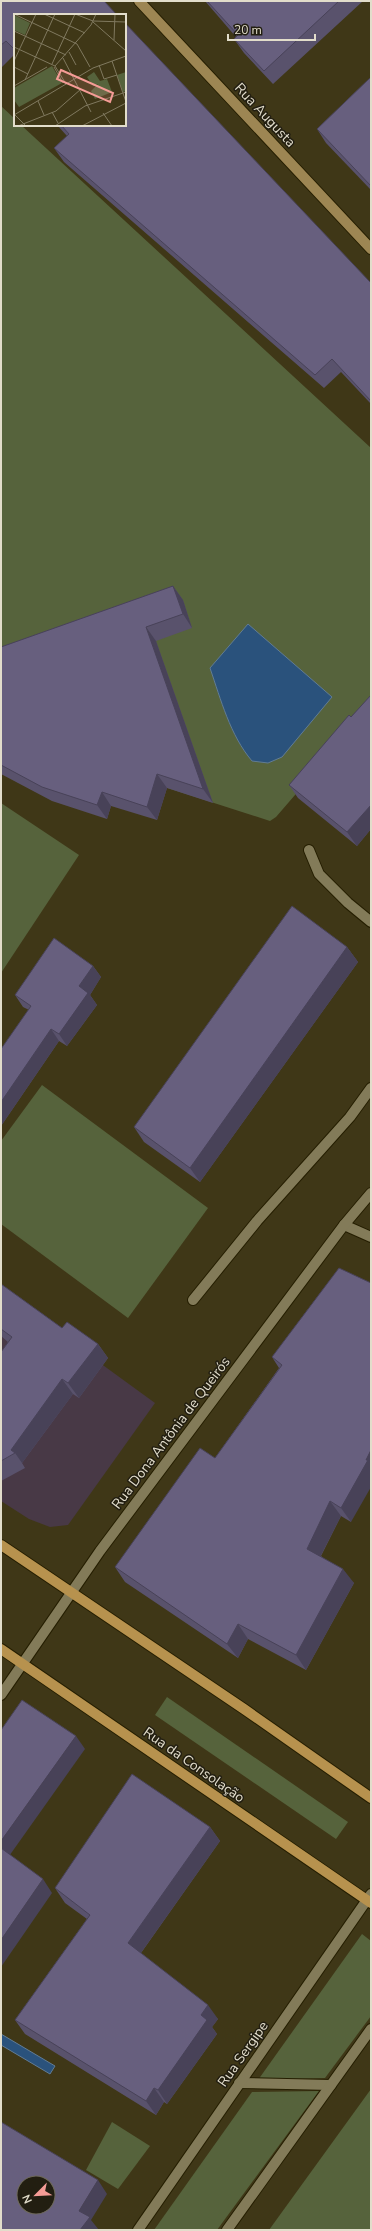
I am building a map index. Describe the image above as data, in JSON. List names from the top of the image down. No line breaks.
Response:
{"streets":{"main road":["Rua Augusta","Rua da Consolação"],"street":["Rua Dona Antônia de Queirós","Rua Sergipe"]},"crossings":[["Rua Dona Antônia de Queirós","Rua da Consolação"],["Rua da Consolação","Rua Sergipe"]],"scale_bar":"20 m","north":"bottom left"}
